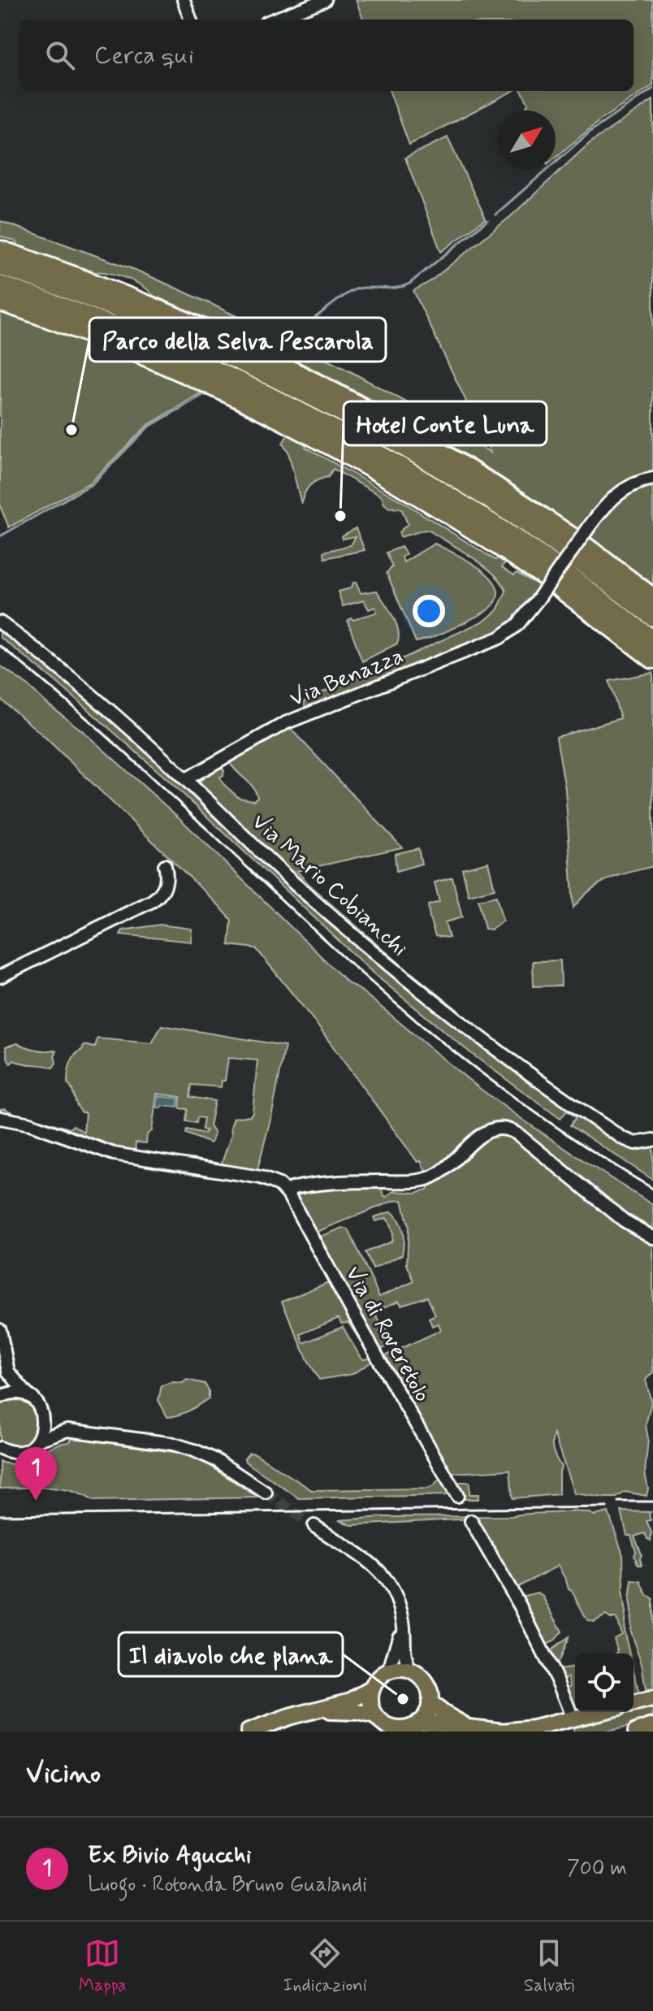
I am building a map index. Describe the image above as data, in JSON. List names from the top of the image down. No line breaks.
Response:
{"streets":{"street":["Via Benazza","Via Mario Cobianchi","Via di Roveretolo"]},"crossings":[["Via Benazza","Via Mario Cobianchi"]],"places":["Parco della Selva Pescarola","Hotel Conte Luna","Il diavolo che plana"],"north":"top right","page":{"search":"Cerca qui","pins":"1","heading":"Vicino","list":[{"mark":"1","name":"Ex Bivio Agucchi","note":"Luogo · Rotonda Bruno Gualandi","value":"700 m"}],"nav":["Mappa","Indicazioni","Salvati"]}}
